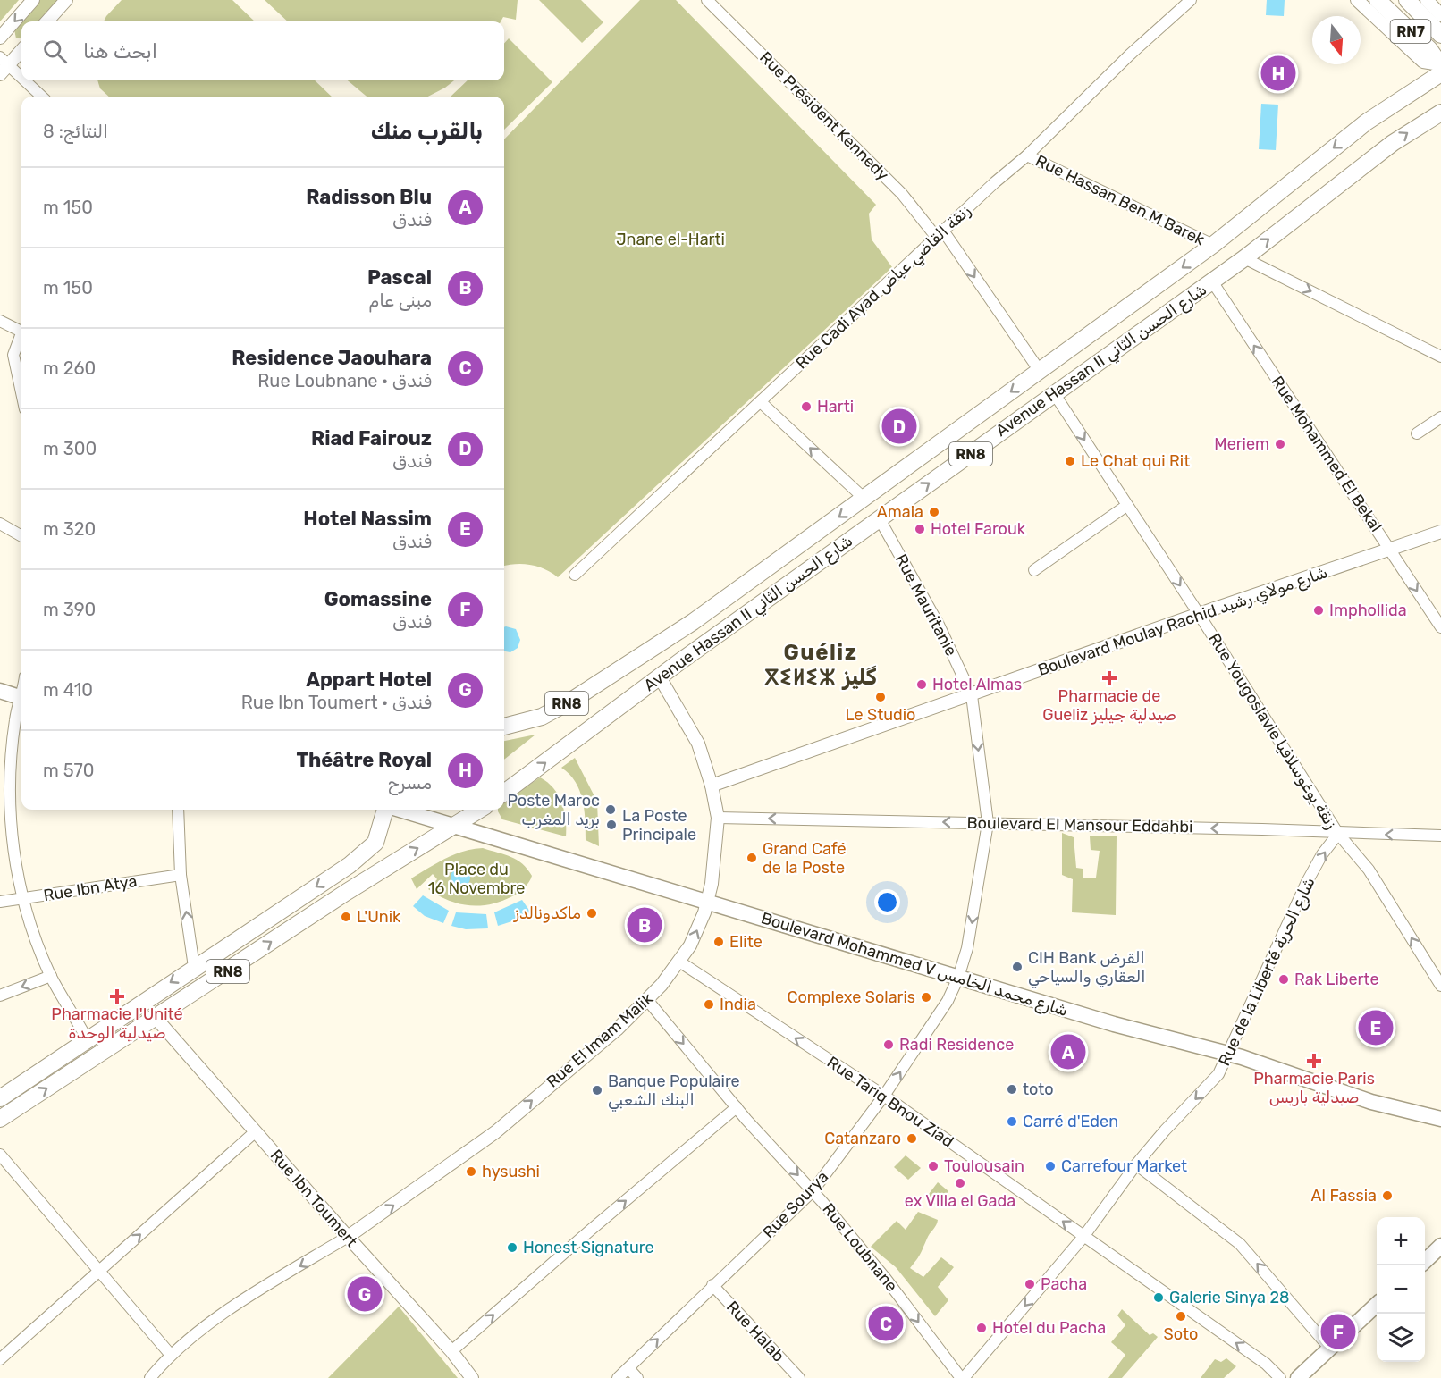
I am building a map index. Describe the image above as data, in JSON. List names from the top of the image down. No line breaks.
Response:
{"streets":{"main road":["RN7","Avenue Hassan II شارع الحسن الثاني","RN8","Boulevard Mohammed V شارع محمد الخامس"],"street":["Rue Président Kennedy","Rue Hassan Ben M Barek","Rue Cadi Ayad زنقة القاضي عياض","Rue Mohammed El Bekal","Rue Mauritanie","Boulevard Moulay Rachid شارع مولاي رشيد","Rue Yougoslavie زنقة يوغوسلافيا","Boulevard El Mansour Eddahbi","Rue Ibn Atya","Rue de la Liberté شارع الحرية","Rue El Imam Malik","Rue Tariq Bnou Ziad","Rue Ibn Toumert","Rue Sourya","Rue Loubnane","Rue Halab"]},"crossings":[["RN7","Avenue Hassan II شارع الحسن الثاني"],["Rue Président Kennedy","Rue Cadi Ayad زنقة القاضي عياض"],["Rue Hassan Ben M Barek","Rue Cadi Ayad زنقة القاضي عياض"],["Rue Hassan Ben M Barek","Avenue Hassan II شارع الحسن الثاني"],["Avenue Hassan II شارع الحسن الثاني","Rue Mohammed El Bekal"],["Avenue Hassan II شارع الحسن الثاني","Rue Mauritanie"],["Avenue Hassan II شارع الحسن الثاني","Rue Yougoslavie زنقة يوغوسلافيا"],["Avenue Hassan II شارع الحسن الثاني","Rue El Imam Malik"],["RN8","Boulevard Mohammed V شارع محمد الخامس"],["RN8","Rue Ibn Toumert"],["Rue Mohammed El Bekal","Boulevard Moulay Rachid شارع مولاي رشيد"],["Rue Mauritanie","Boulevard Moulay Rachid شارع مولاي رشيد"],["Rue Mauritanie","Boulevard El Mansour Eddahbi"],["Rue Mauritanie","Boulevard Mohammed V شارع محمد الخامس"],["Rue Mauritanie","Rue Sourya"],["Boulevard Moulay Rachid شارع مولاي رشيد","Rue Yougoslavie زنقة يوغوسلافيا"],["Boulevard Moulay Rachid شارع مولاي رشيد","Rue El Imam Malik"],["Rue Yougoslavie زنقة يوغوسلافيا","Boulevard El Mansour Eddahbi"],["Rue Yougoslavie زنقة يوغوسلافيا","Rue de la Liberté شارع الحرية"],["Boulevard El Mansour Eddahbi","Rue de la Liberté شارع الحرية"],["Boulevard El Mansour Eddahbi","Rue El Imam Malik"],["Boulevard Mohammed V شارع محمد الخامس","Rue de la Liberté شارع الحرية"],["Boulevard Mohammed V شارع محمد الخامس","Rue El Imam Malik"],["Boulevard Mohammed V شارع محمد الخامس","Rue Sourya"],["Rue de la Liberté شارع الحرية","Rue Tariq Bnou Ziad"],["Rue de la Liberté شارع الحرية","Rue Loubnane"],["Rue El Imam Malik","Rue Tariq Bnou Ziad"],["Rue El Imam Malik","Rue Ibn Toumert"],["Rue El Imam Malik","Rue Loubnane"],["Rue Tariq Bnou Ziad","Rue Sourya"],["Rue Sourya","Rue Loubnane"],["Rue Sourya","Rue Halab"]],"one_way":["Rue Mauritanie","Boulevard El Mansour Eddahbi","Rue El Imam Malik","Rue Sourya","Rue Loubnane"],"districts":["Guéliz ⴳⵉⵍⵉⵣ گليز"],"parks":["Jnane el-Harti","Place du 16 Novembre"],"places":{"other":["Harti","Meriem","Le Chat qui Rit","Amaia","Hotel Farouk","Imphollida","Hotel Almas","Le Studio","Poste Maroc بريد المغرب","La Poste Principale","Grand Café de la Poste","ماكدونالدز","L'Unik","Elite","CIH Bank القرض العقاري والسياحي","Rak Liberte","Complexe Solaris","India","Radi Residence","toto","Banque Populaire البنك الشعبي","Carré d'Eden","Catanzaro","Toulousain","Carrefour Market","hysushi","ex Villa el Gada","Al Fassia","Honest Signature","Pacha","Galerie Sinya 28","Soto","Hotel du Pacha"],"health":["Pharmacie de Gueliz صيدلية جيليز","Pharmacie l'Unité صيدلية الوحدة","Pharmacie Paris صيدلية باريس"]},"north":"bottom","page":{"search":"ابحث هنا","pins":["H","D","B","E","A","G","C","F"],"heading":["بالقرب منك","النتائج: 8"],"list":[{"mark":"A","name":"Radisson Blu","note":"فندق","value":"150 m"},{"mark":"B","name":"Pascal","note":"مبنى عام","value":"150 m"},{"mark":"C","name":"Residence Jaouhara","note":"فندق · Rue Loubnane","value":"260 m"},{"mark":"D","name":"Riad Fairouz","note":"فندق","value":"300 m"},{"mark":"E","name":"Hotel Nassim","note":"فندق","value":"320 m"},{"mark":"F","name":"Gomassine","note":"فندق","value":"390 m"},{"mark":"G","name":"Appart Hotel","note":"فندق · Rue Ibn Toumert","value":"410 m"},{"mark":"H","name":"Théâtre Royal","note":"مسرح","value":"570 m"}],"map_buttons":["+","−"]}}
